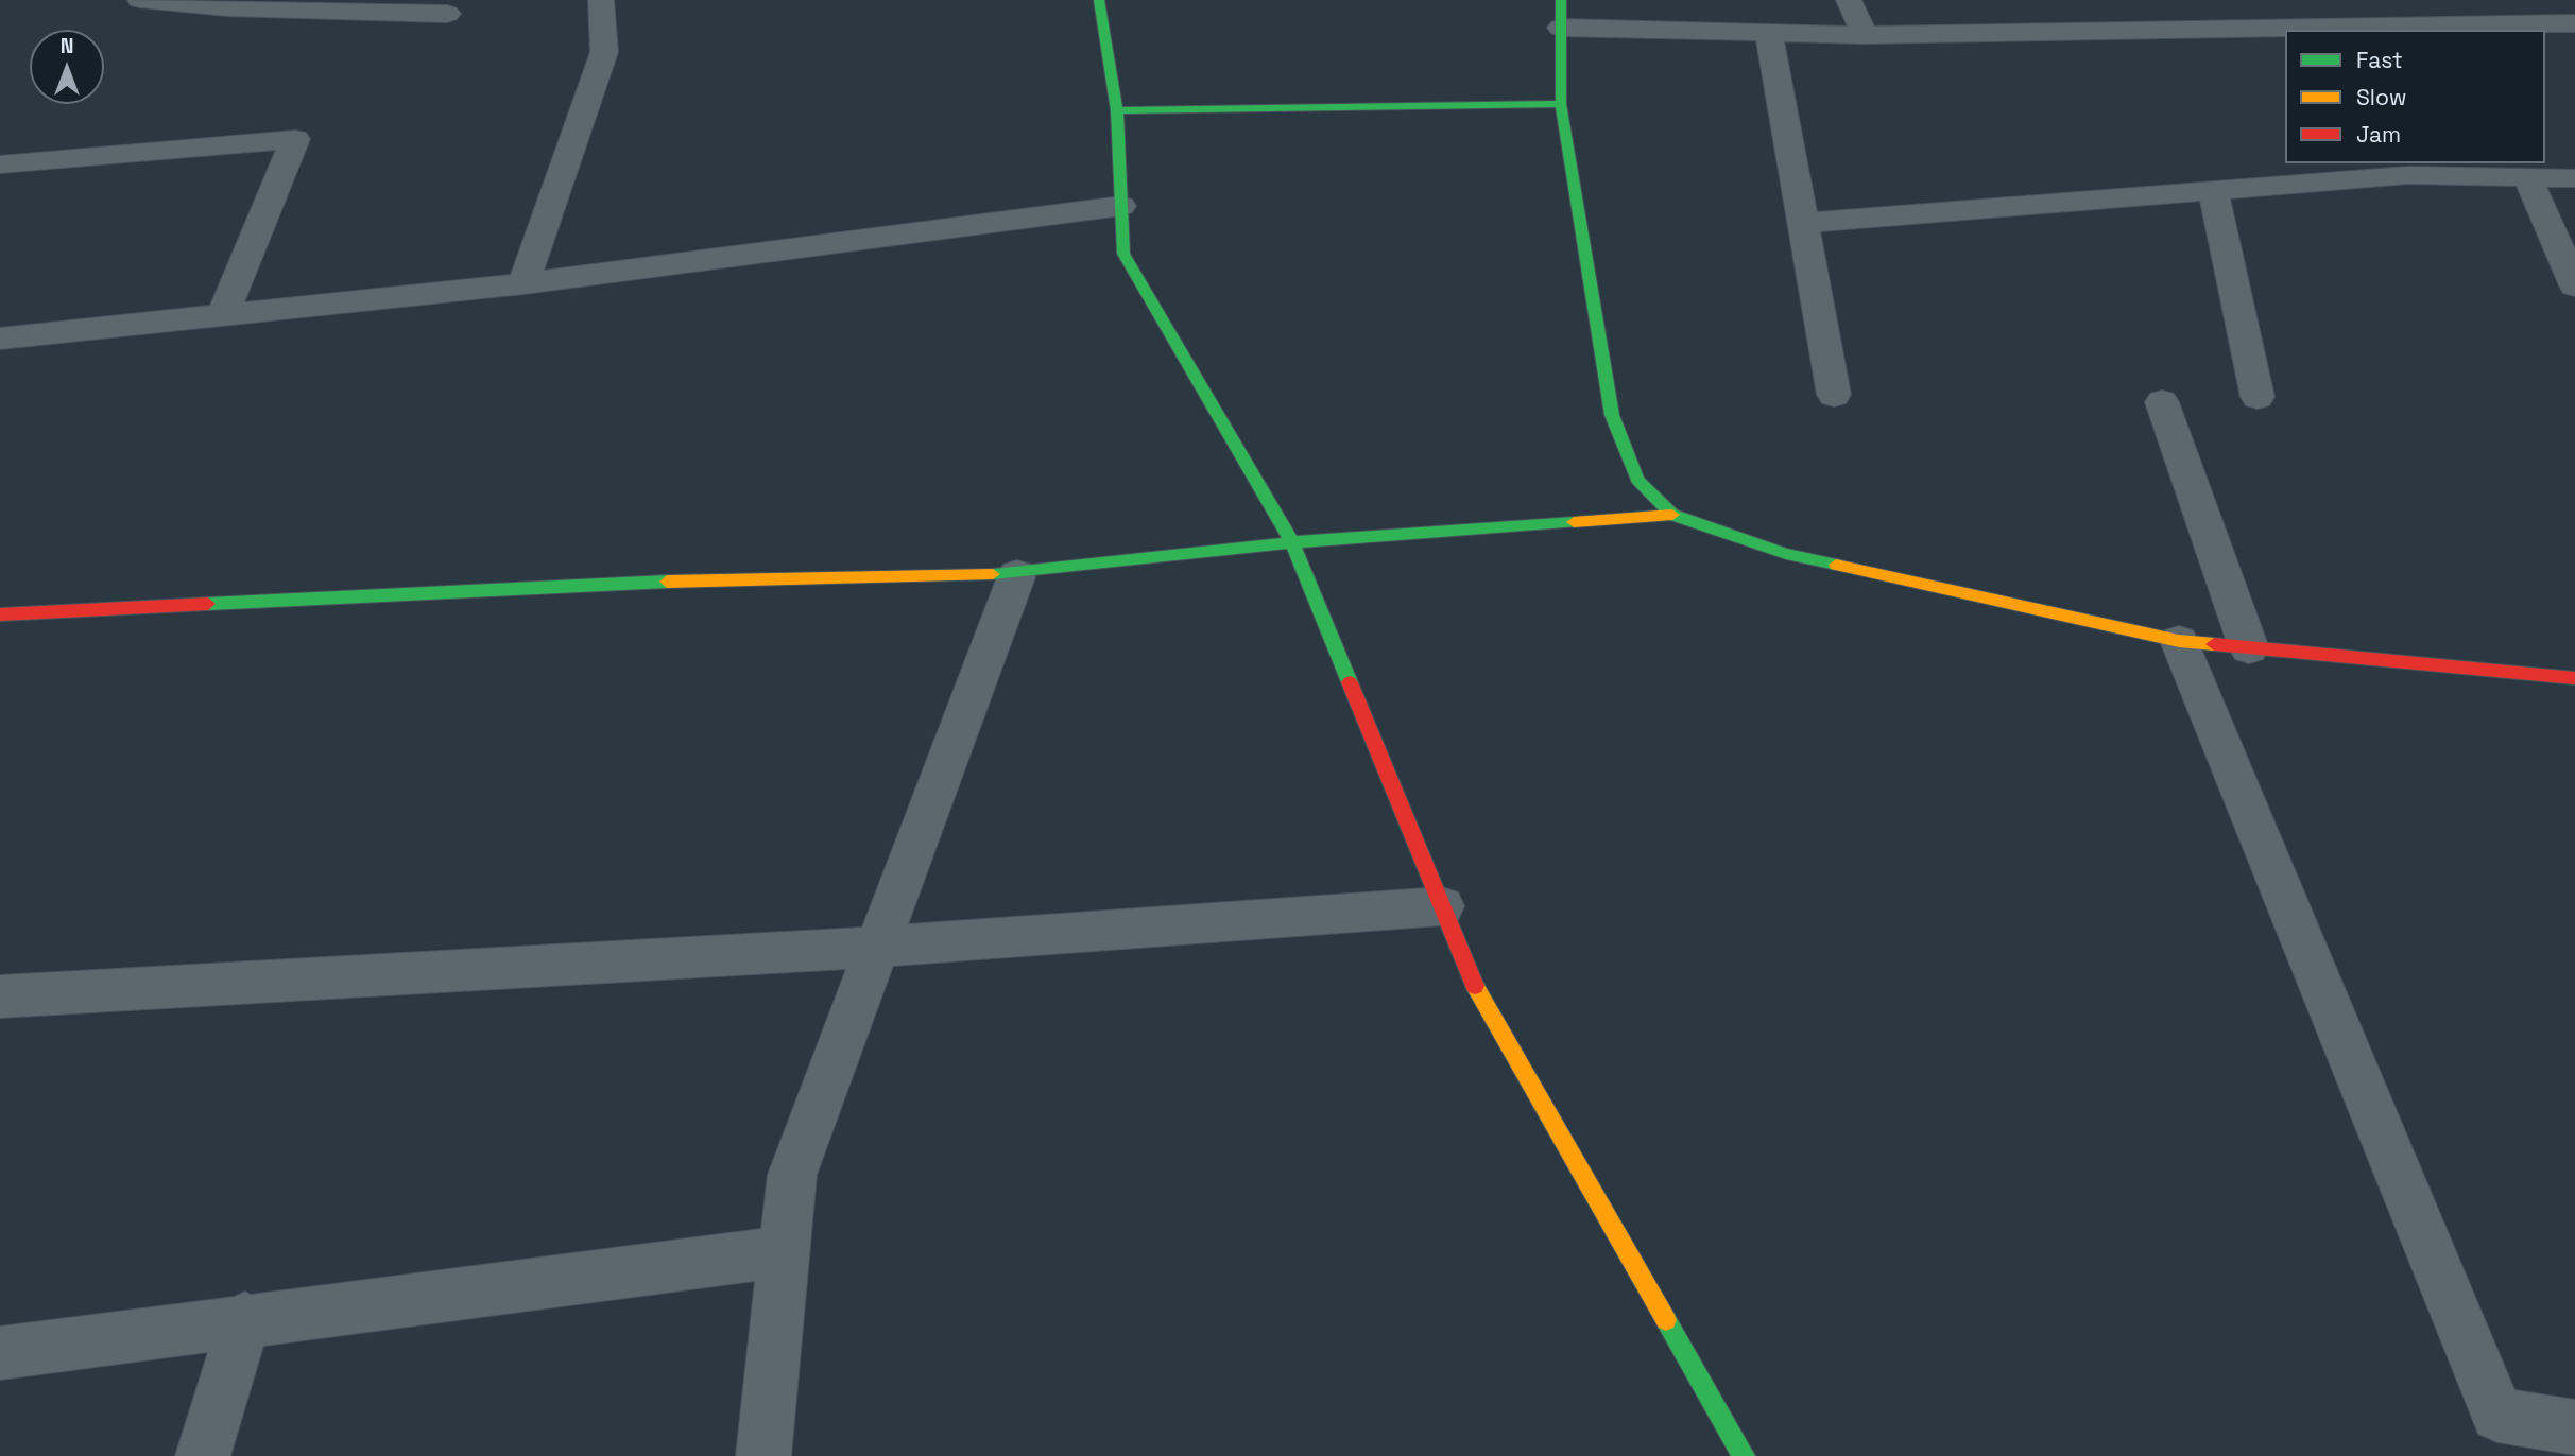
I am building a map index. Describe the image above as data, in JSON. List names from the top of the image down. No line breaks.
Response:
{"legend":["Fast","Slow","Jam"],"north":"top"}
